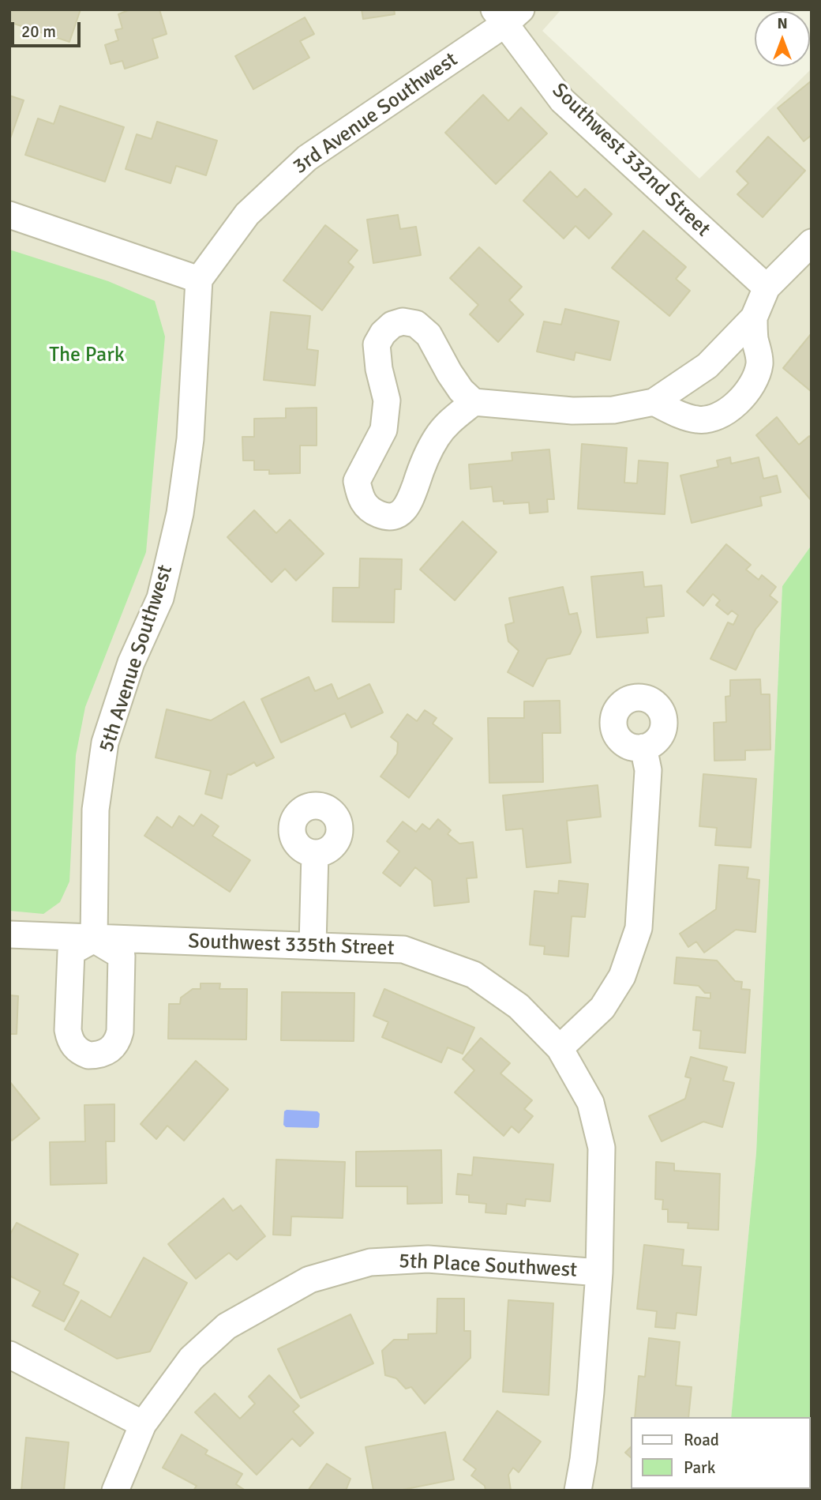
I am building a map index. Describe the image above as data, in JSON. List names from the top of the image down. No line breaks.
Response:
{"streets":{"street":["3rd Avenue Southwest","Southwest 332nd Street","5th Avenue Southwest","Southwest 335th Street","5th Place Southwest"]},"crossings":[["3rd Avenue Southwest","Southwest 332nd Street"],["3rd Avenue Southwest","5th Avenue Southwest"],["5th Avenue Southwest","Southwest 335th Street"],["Southwest 335th Street","5th Place Southwest"]],"parks":["The Park"],"legend":["Road","Park"],"scale_bar":"20 m","north":"top"}
